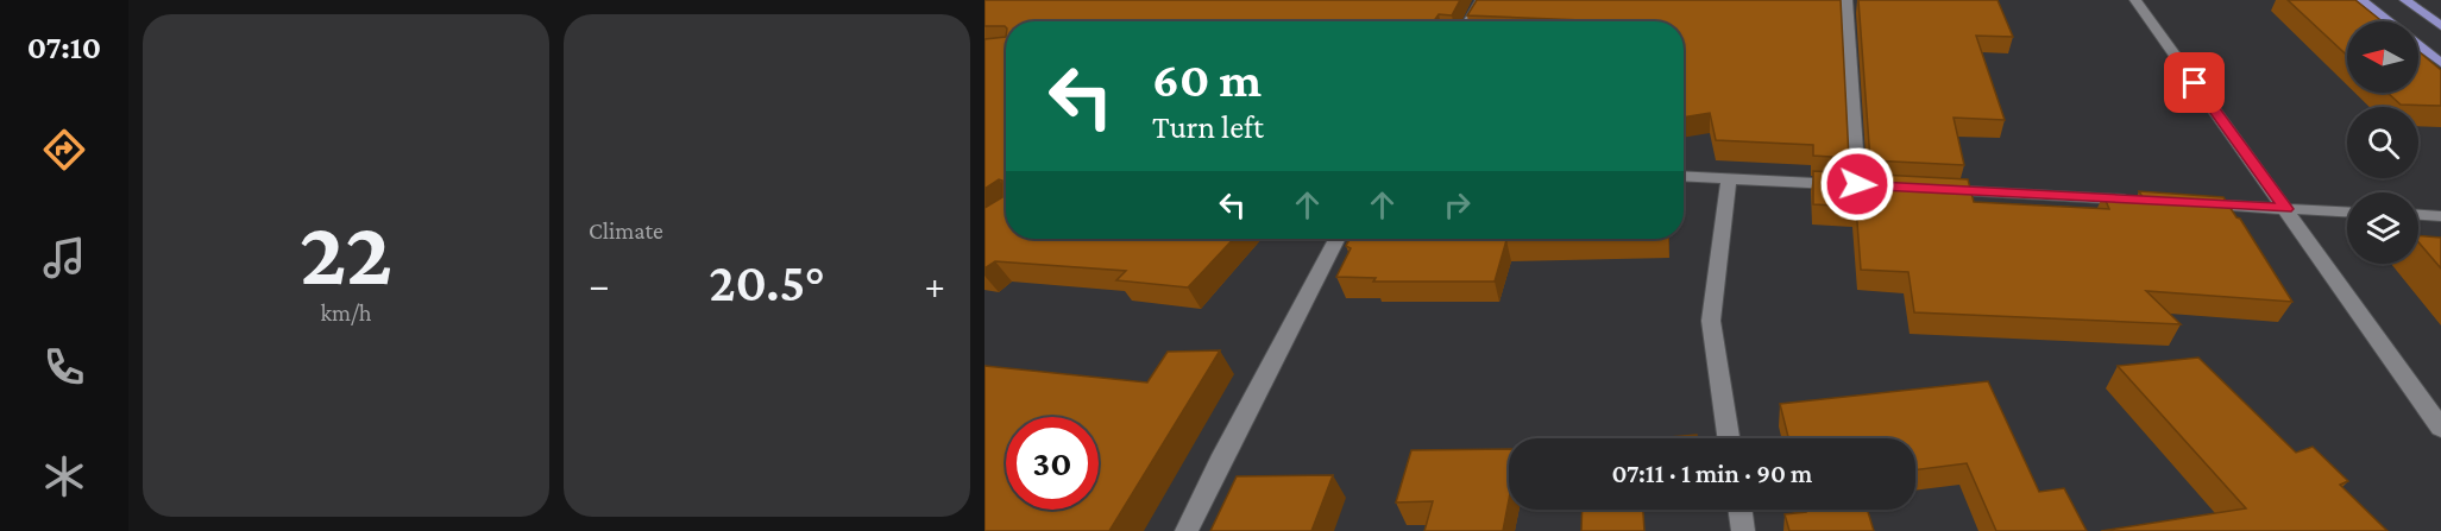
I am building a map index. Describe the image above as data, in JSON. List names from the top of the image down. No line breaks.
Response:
{"north":"left","page":{"tabs":"07:10","tile":[["22","km/h"],"Climate"],"turn":["60 m","Turn left"],"heat":["−","20.5°","+"],"limit":"30","trip":"07:11 · 1 min · 90 m"}}
